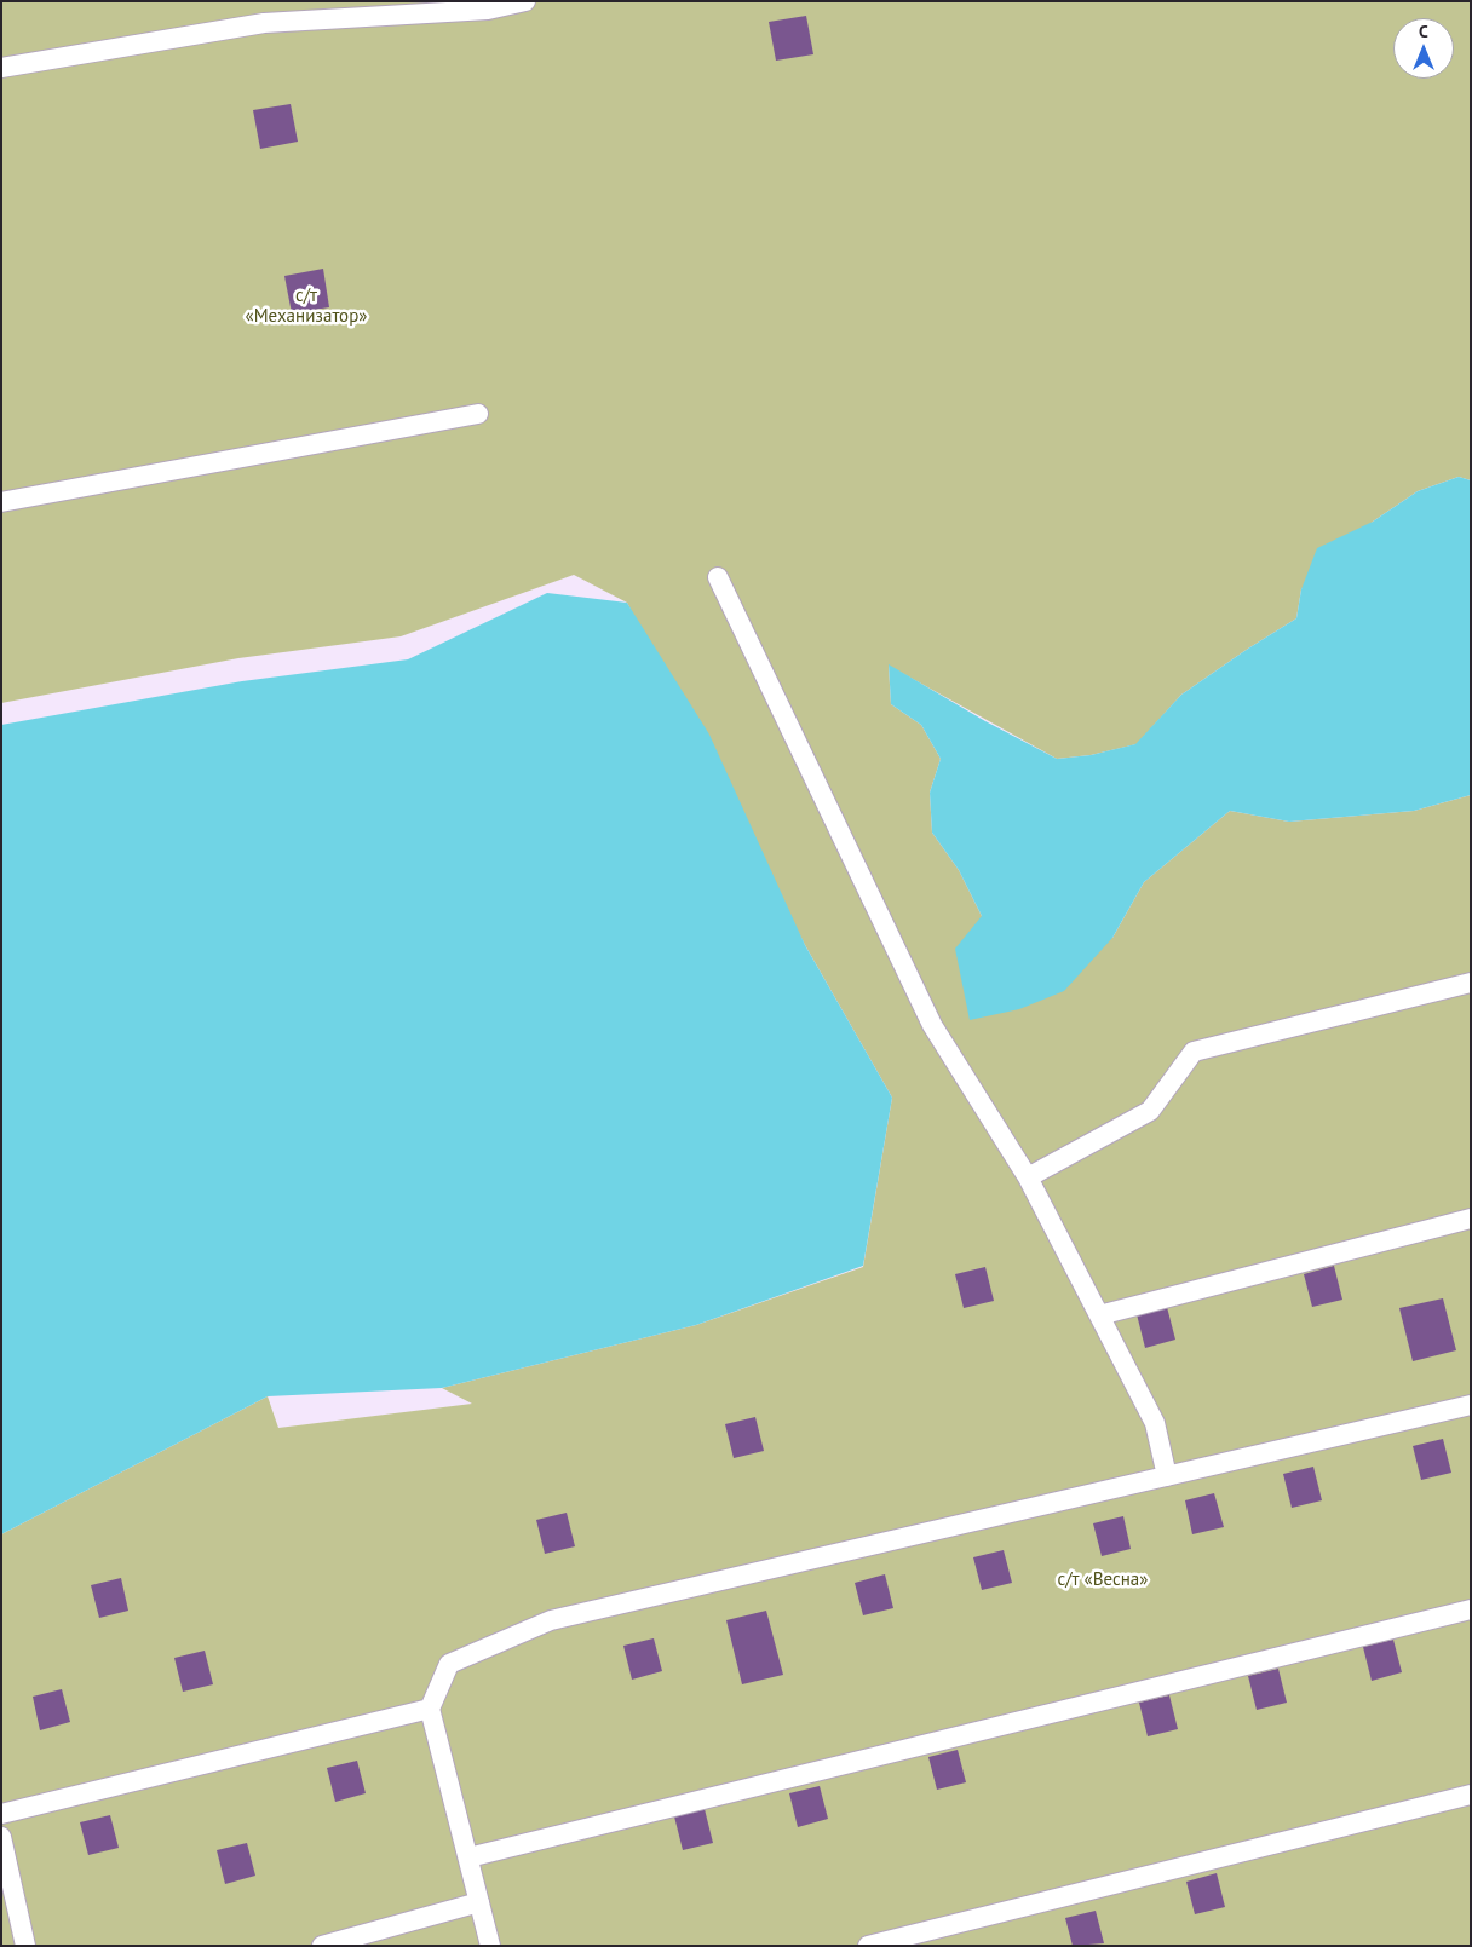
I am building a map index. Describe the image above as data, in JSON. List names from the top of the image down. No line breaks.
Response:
{"parks":["с/т «Механизатор»","с/т «Весна»"],"north":"top"}
